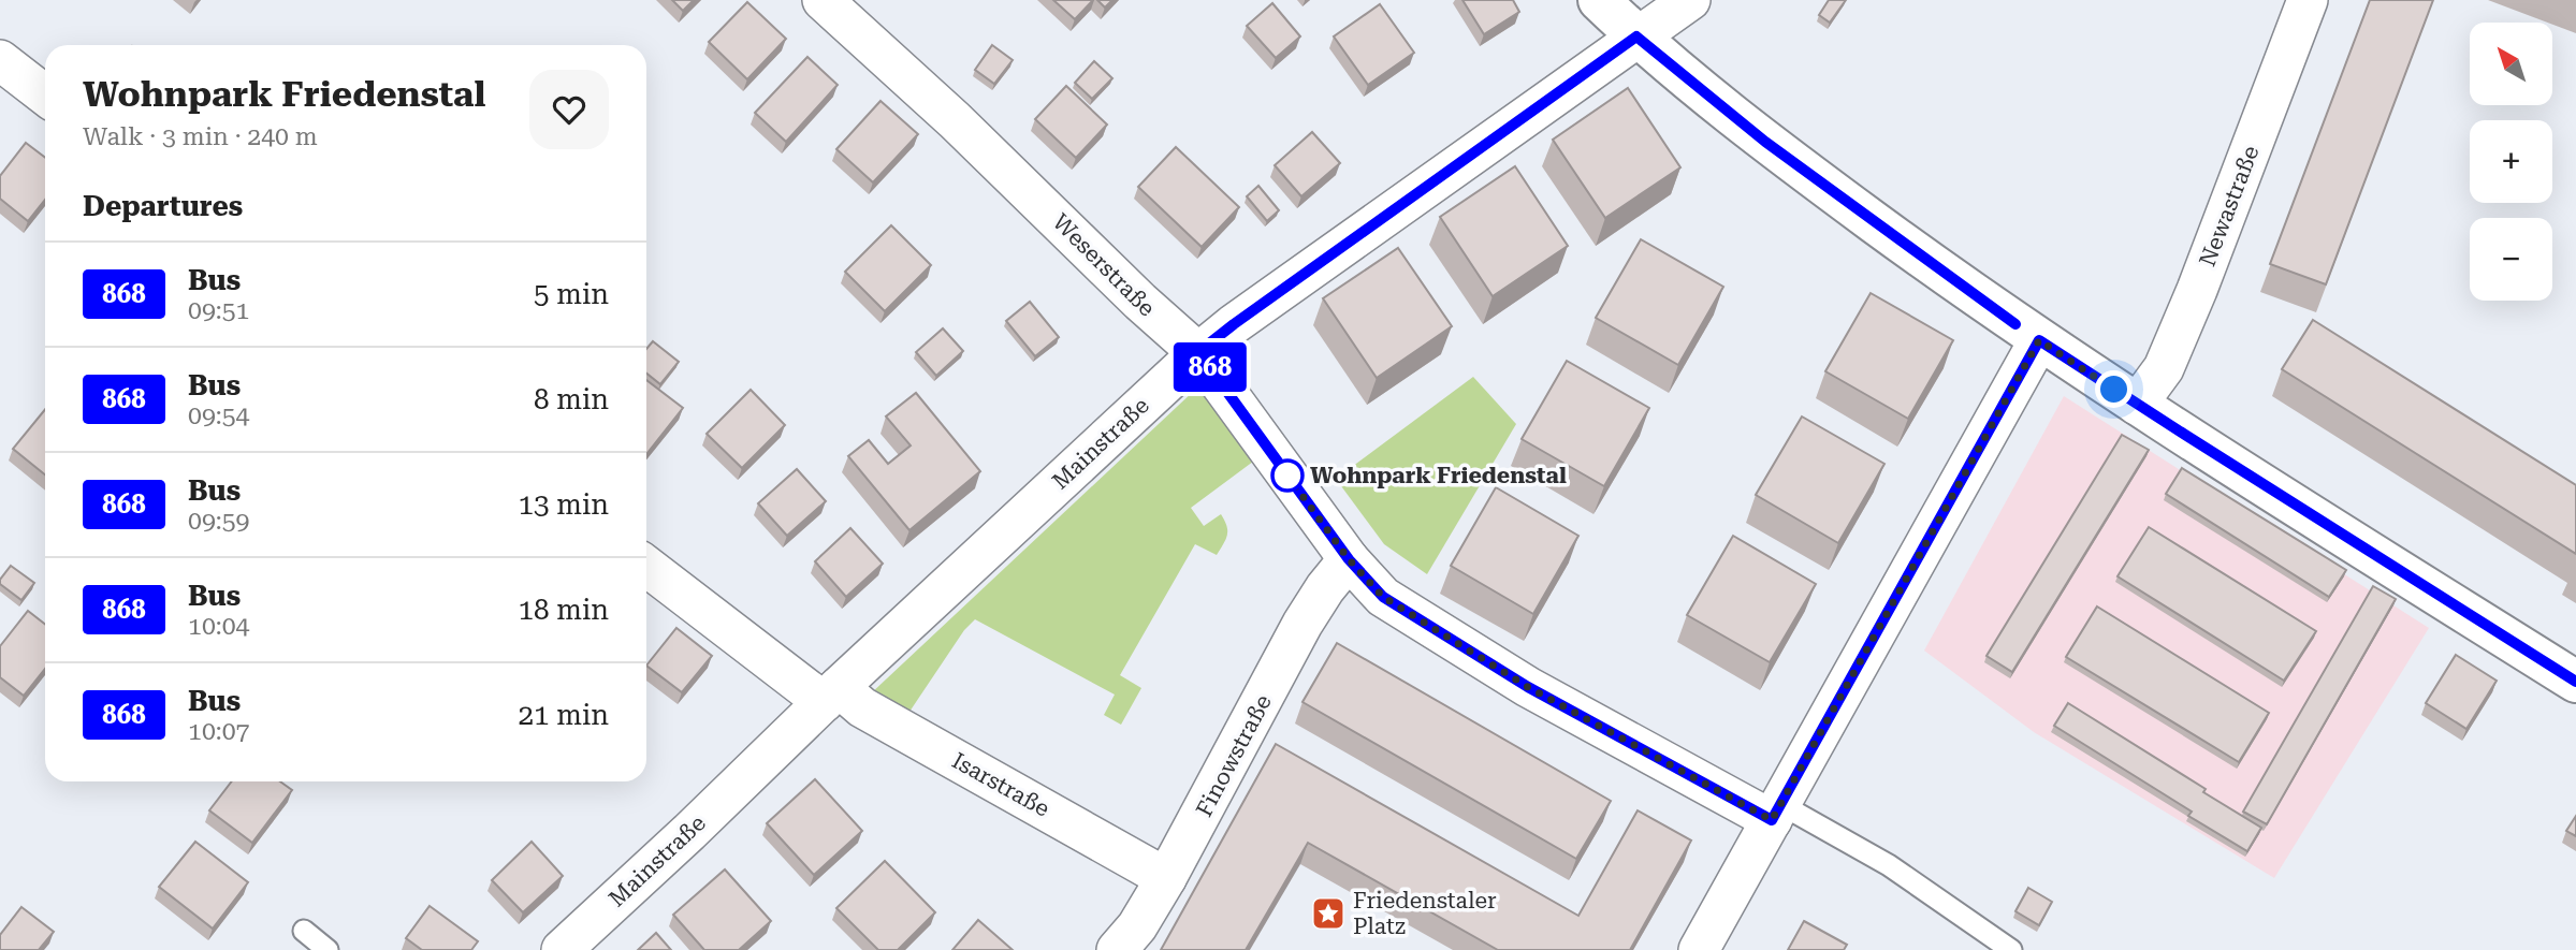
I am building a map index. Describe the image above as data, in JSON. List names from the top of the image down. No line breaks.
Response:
{"streets":{"street":["Newastraße","Weserstraße","Mainstraße","Finowstraße","Isarstraße"]},"crossings":[["Weserstraße","Mainstraße"],["Weserstraße","Finowstraße"],["Mainstraße","Isarstraße"],["Finowstraße","Isarstraße"]],"places":{"other":["Wohnpark Friedenstal"],"place":["Friedenstaler Platz"]},"lines":["bus line 868"],"north":"top left","page":{"on_map":"868","map_buttons":["+","−"],"heading":[["Wohnpark Friedenstal","Walk · 3 min · 240 m"],"Departures"],"list":[{"mark":"868","name":"Bus","note":"09:51","value":"5 min"},{"mark":"868","name":"Bus","note":"09:54","value":"8 min"},{"mark":"868","name":"Bus","note":"09:59","value":"13 min"},{"mark":"868","name":"Bus","note":"10:04","value":"18 min"},{"mark":"868","name":"Bus","note":"10:07","value":"21 min"}]}}
